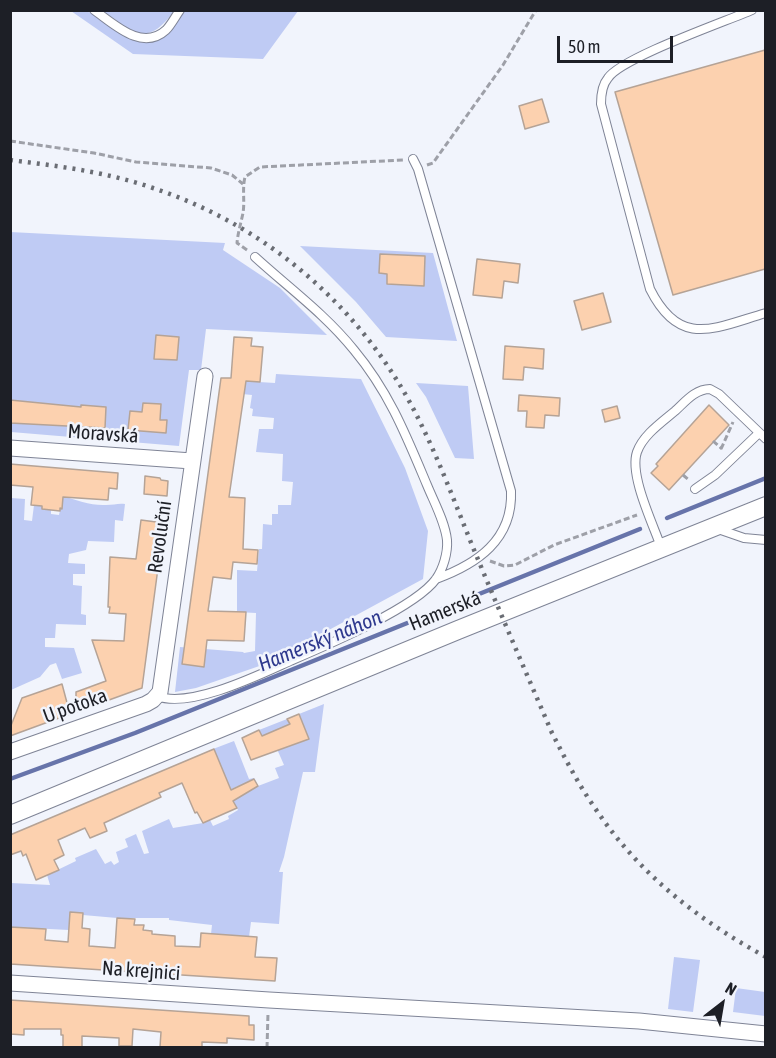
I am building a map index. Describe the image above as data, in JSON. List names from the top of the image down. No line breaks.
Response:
{"streets":{"street":["Moravská","Revoluční","Hamerská","U potoka","Na krejnici"]},"crossings":[["Moravská","Revoluční"],["Revoluční","U potoka"]],"water":["Hamerský náhon"],"scale_bar":"50 m","north":"top right"}
